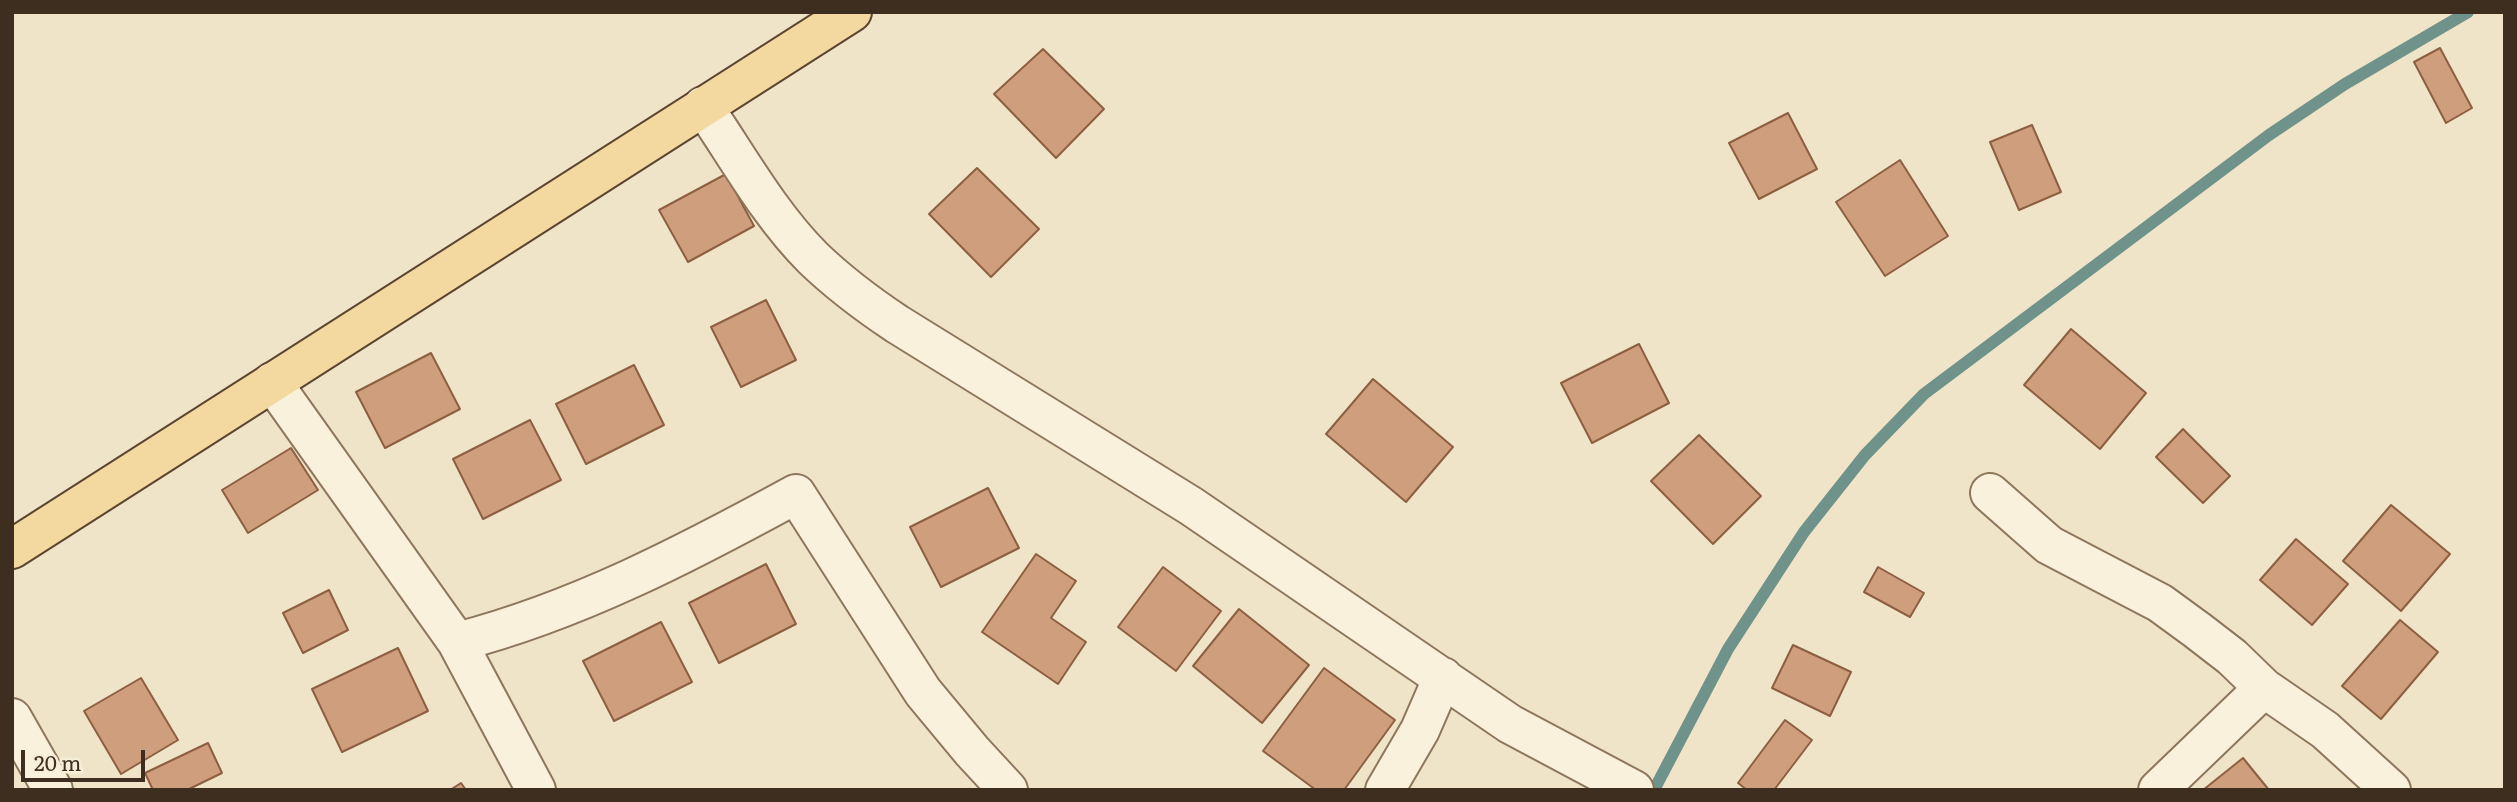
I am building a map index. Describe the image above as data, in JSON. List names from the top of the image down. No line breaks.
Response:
{"scale_bar":"20 m"}
